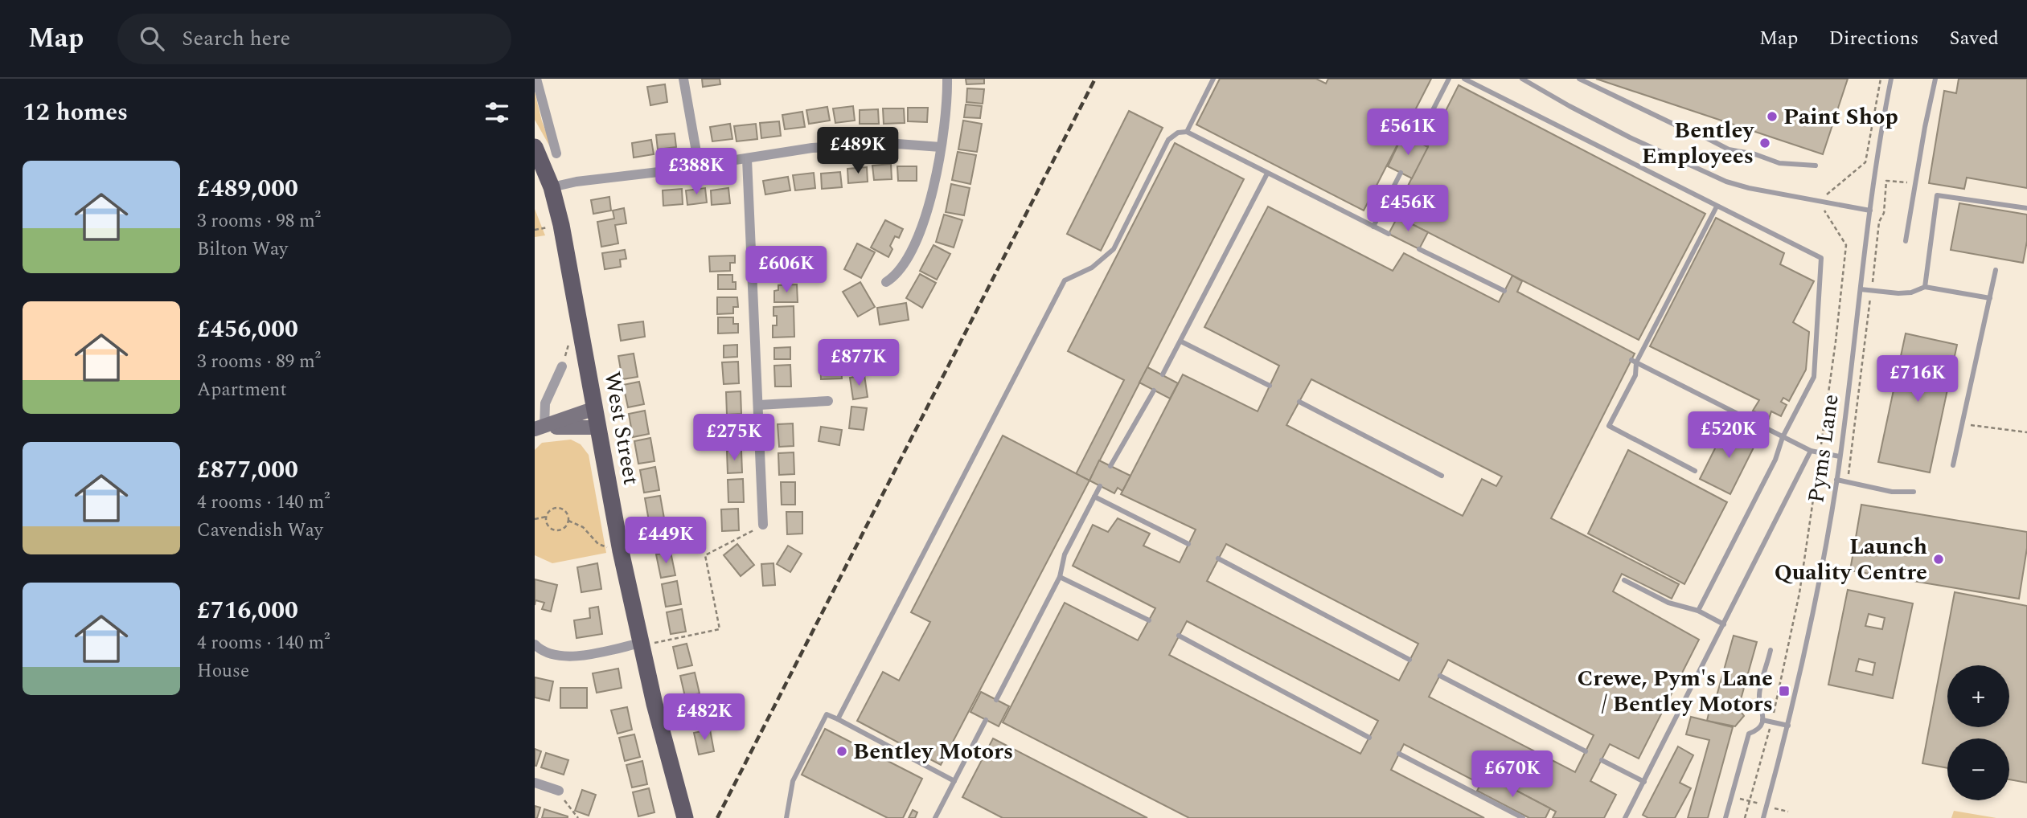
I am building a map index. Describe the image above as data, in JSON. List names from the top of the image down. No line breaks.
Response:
{"streets":{"main road":["West Street"],"lane":["Pyms Lane"]},"places":{"other":["Paint Shop","Bentley Employees","Launch Quality Centre","Bentley Motors"],"transit":["Crewe, Pym's Lane / Bentley Motors"]},"page":{"header":"Map","search":"Search here","nav":["Map","Directions","Saved"],"heading":"12 homes","price":["£561K","£489K","£388K","£456K","£606K","£877K","£716K","£520K","£275K","£449K","£482K","£670K"],"list":[{"name":"£489,000","note":"3 rooms · 98 m² · Bilton Way"},{"name":"£456,000","note":"3 rooms · 89 m² · Apartment"},{"name":"£877,000","note":"4 rooms · 140 m² · Cavendish Way"},{"name":"£716,000","note":"4 rooms · 140 m² · House"}],"map_buttons":["+","−"]}}
